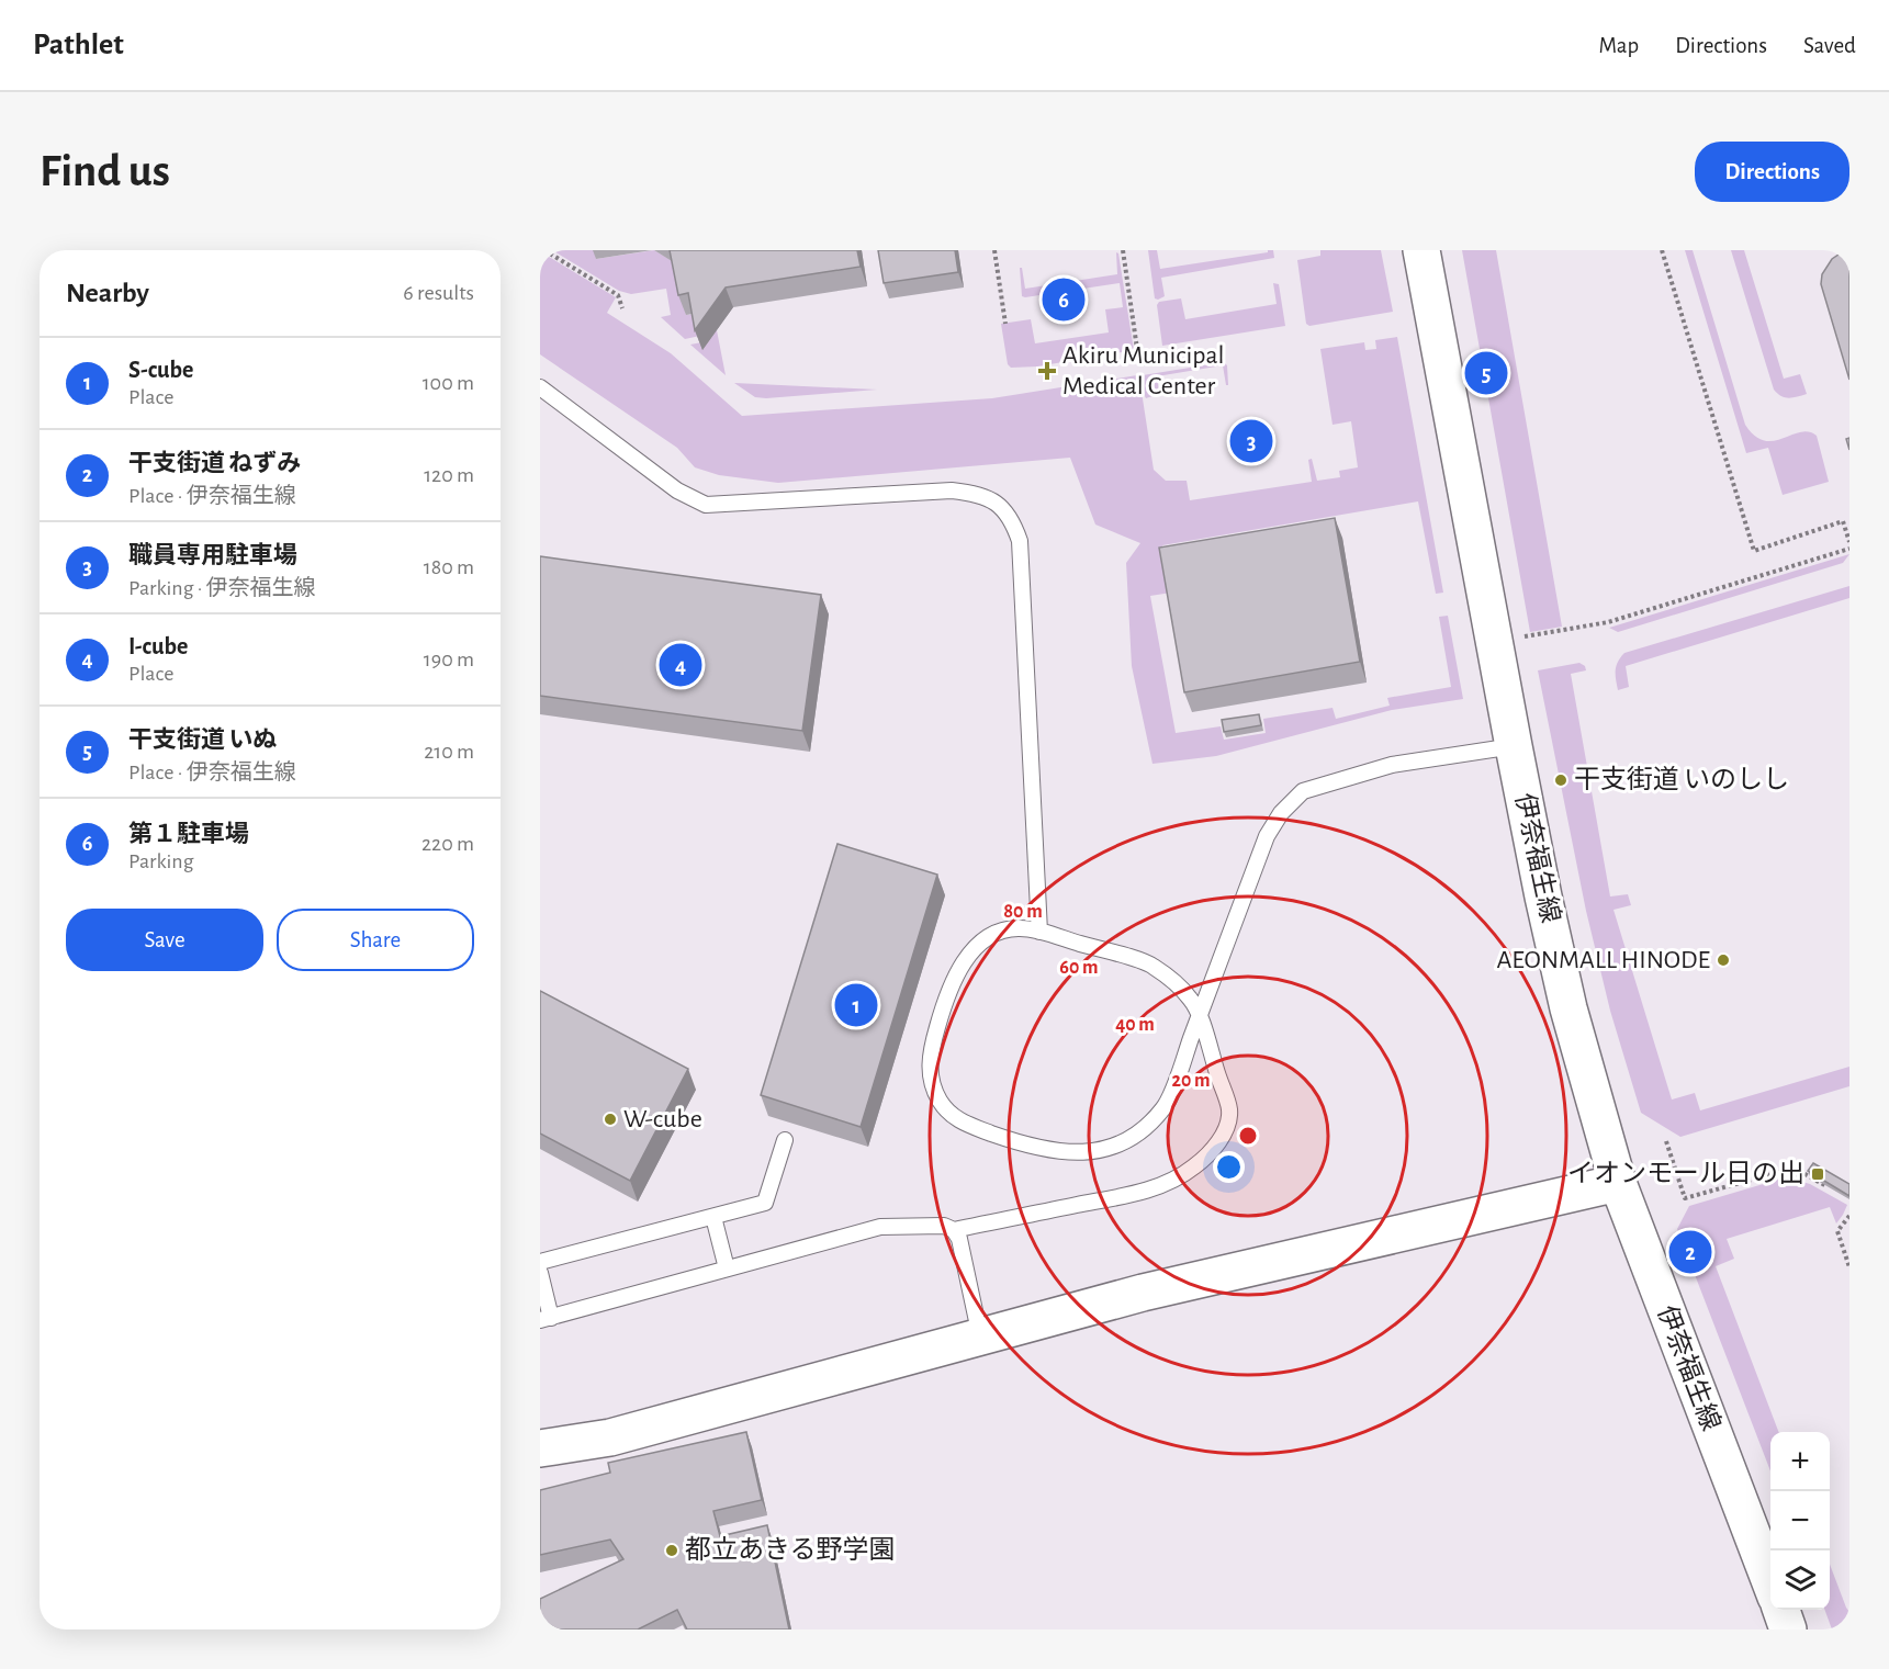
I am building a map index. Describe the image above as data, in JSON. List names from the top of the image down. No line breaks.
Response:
{"streets":{"main road":["伊奈福生線"]},"places":{"health":["Akiru Municipal Medical Center"],"other":["干支街道 いのしし","AEONMALL HINODE","W-cube","都立あきる野学園"],"transit":["イオンモール日の出"]},"page":{"header":"Pathlet","nav":["Map","Directions","Saved"],"buttons":["Directions",["Save","Share"]],"title":"Find us","heading":["Nearby","6 results"],"pins":["6","5","3","4","1","2"],"list":[{"mark":"1","name":"S-cube","note":"Place","value":"100 m"},{"mark":"2","name":"干支街道 ねずみ","note":"Place · 伊奈福生線","value":"120 m"},{"mark":"3","name":"職員専用駐車場","note":"Parking · 伊奈福生線","value":"180 m"},{"mark":"4","name":"I-cube","note":"Place","value":"190 m"},{"mark":"5","name":"干支街道 いぬ","note":"Place · 伊奈福生線","value":"210 m"},{"mark":"6","name":"第１駐車場","note":"Parking","value":"220 m"}],"map_buttons":["+","−"]},"rings":["80 m","60 m","40 m","20 m"]}
